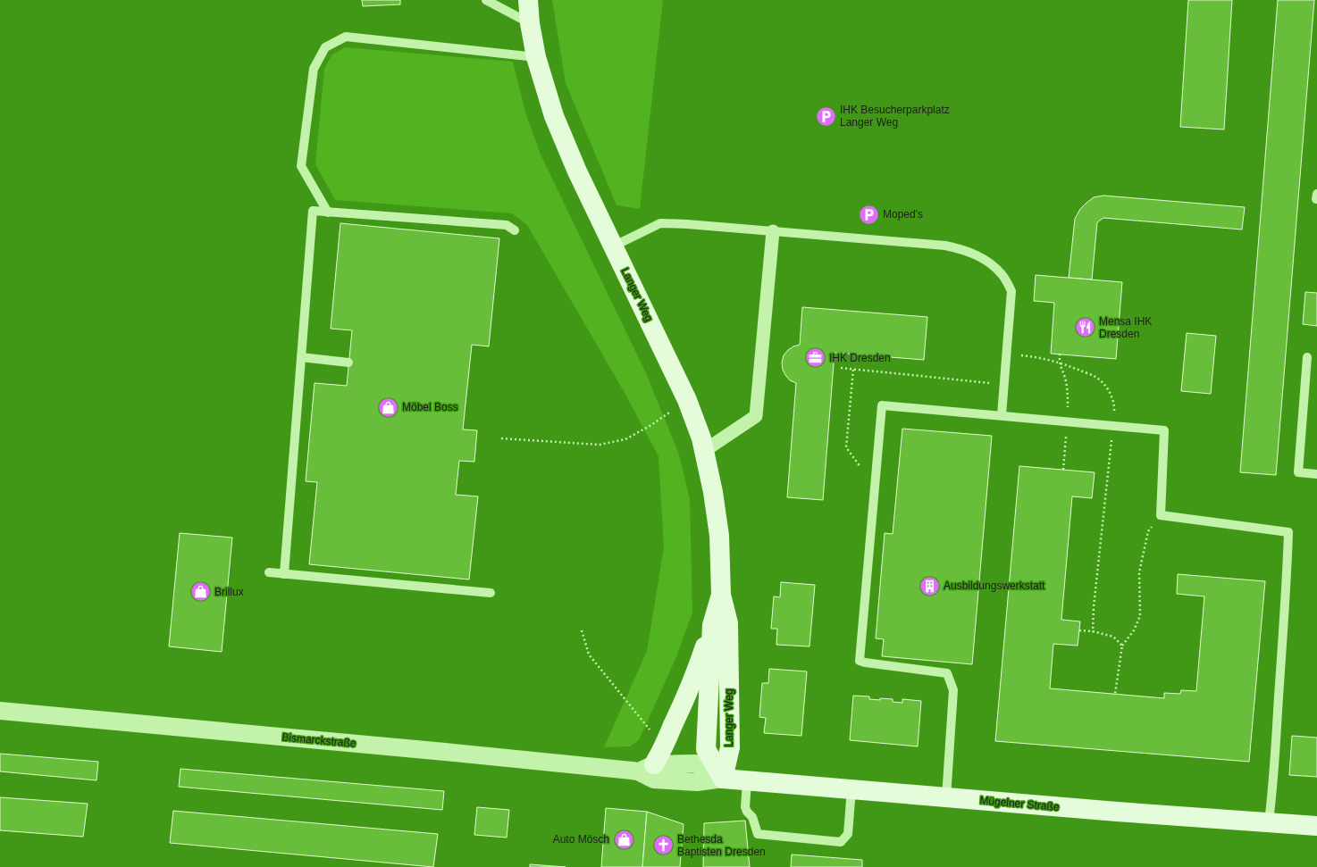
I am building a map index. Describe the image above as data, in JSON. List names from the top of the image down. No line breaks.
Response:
{"streets":{"main road":["Langer Weg","Mügelner Straße"],"street":["Bismarckstraße"]},"crossings":[["Langer Weg","Bismarckstraße"],["Langer Weg","Mügelner Straße"],["Bismarckstraße","Mügelner Straße"]],"places":{"parking":["IHK Besucherparkplatz Langer Weg","Moped's"],"restaurant":["Mensa IHK Dresden"],"office":["IHK Dresden"],"shop":["Möbel Boss","Brillux","Auto Mösch"],"building":["Ausbildungswerkstatt"],"church":["Bethesda Baptisten Dresden"]}}
